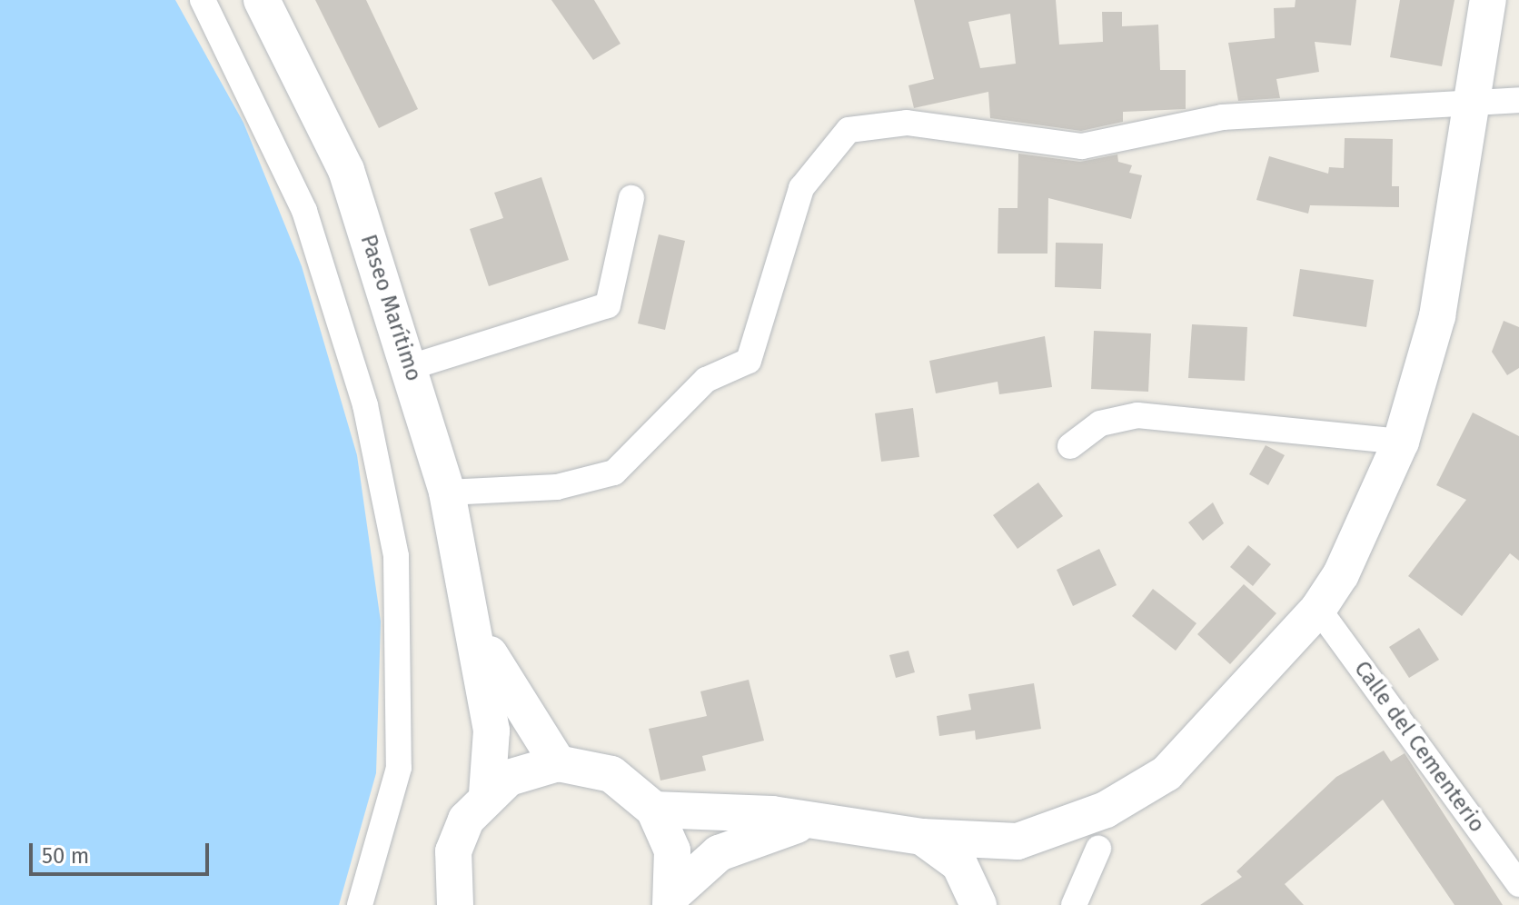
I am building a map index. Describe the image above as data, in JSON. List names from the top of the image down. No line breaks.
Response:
{"streets":{"main road":["Paseo Marítimo"],"street":["Calle del Cementerio"]},"scale_bar":"50 m"}
